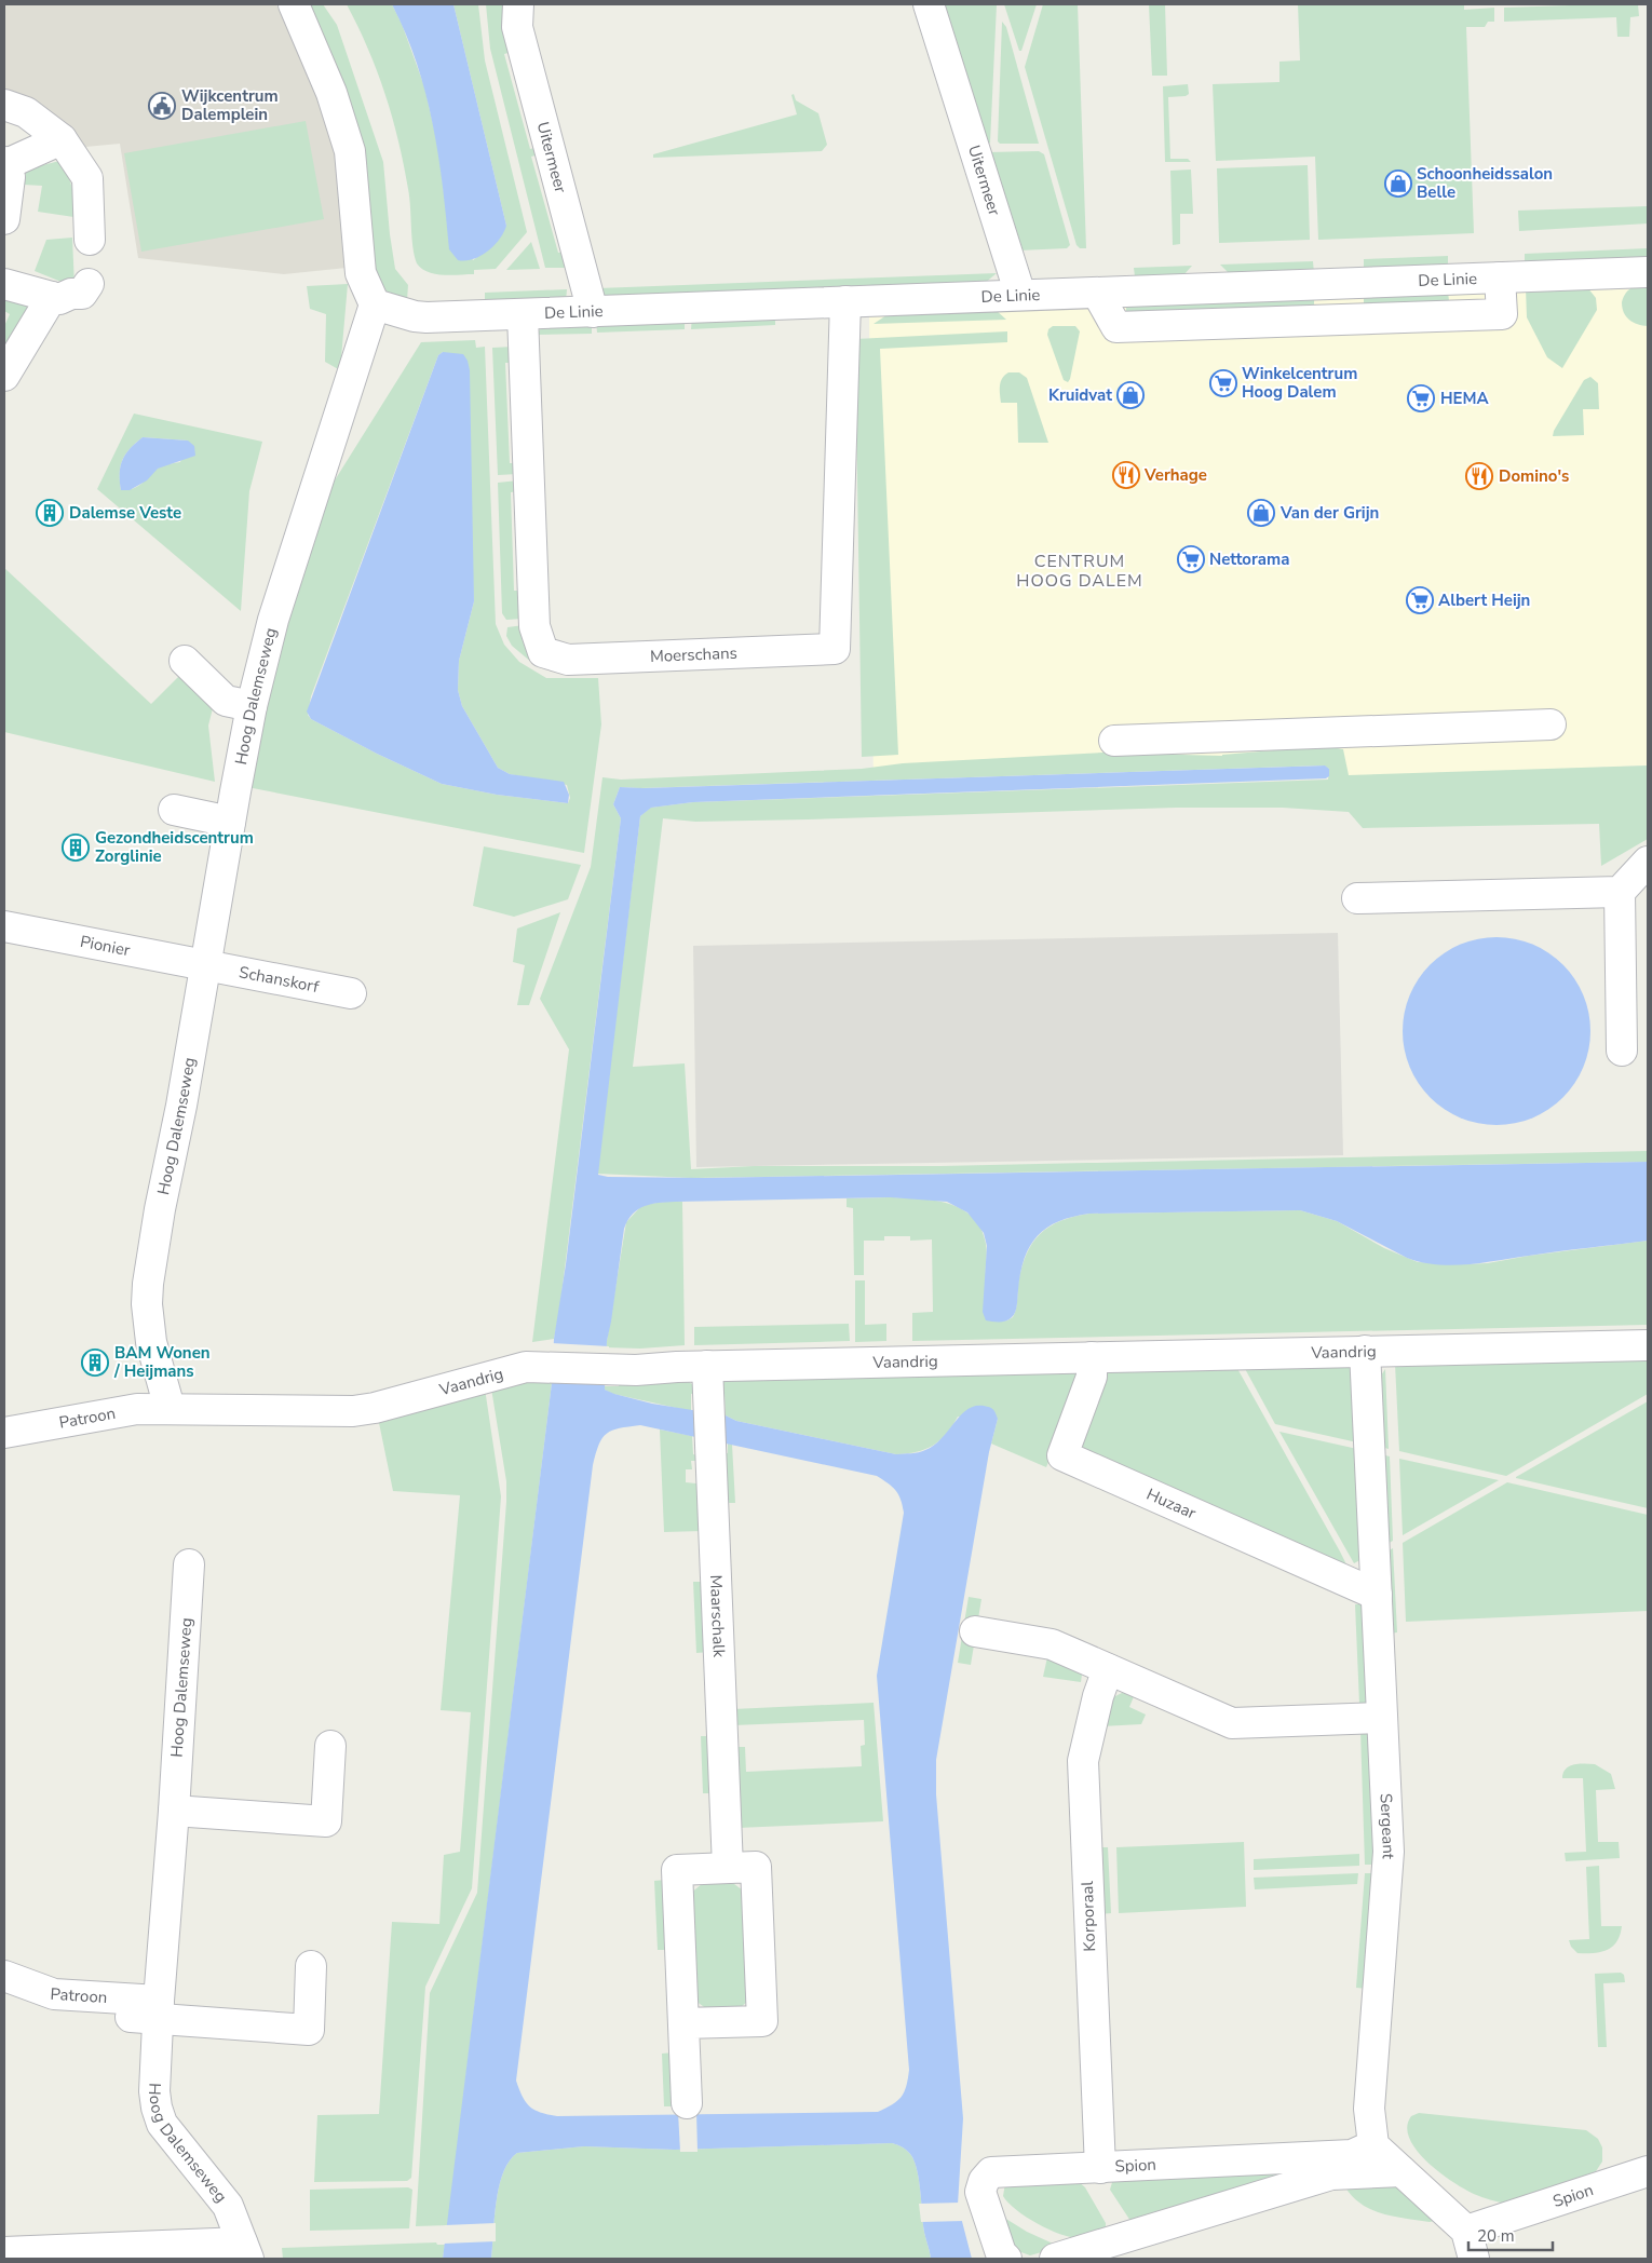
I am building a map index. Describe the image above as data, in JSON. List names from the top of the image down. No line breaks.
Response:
{"streets":{"street":["Uitermeer","De Linie","Moerschans","Hoog Dalemseweg","Pionier","Schanskorf","Vaandrig","Patroon","Huzaar","Maarschalk","Sergeant","Korporaal","Spion"]},"crossings":[["Uitermeer","De Linie"],["De Linie","Moerschans"],["De Linie","Hoog Dalemseweg"],["Hoog Dalemseweg","Pionier"],["Hoog Dalemseweg","Schanskorf"],["Hoog Dalemseweg","Vaandrig"],["Hoog Dalemseweg","Patroon"],["Pionier","Schanskorf"],["Vaandrig","Patroon"],["Vaandrig","Huzaar"],["Vaandrig","Maarschalk"],["Vaandrig","Sergeant"],["Huzaar","Sergeant"],["Sergeant","Spion"],["Korporaal","Spion"]],"districts":["CENTRUM HOOG DALEM"],"places":{"public building":["Wijkcentrum Dalemplein"],"shop":["Schoonheidssalon Belle","Kruidvat","Van der Grijn"],"supermarket":["Winkelcentrum Hoog Dalem","HEMA","Nettorama","Albert Heijn"],"restaurant":["Verhage","Domino's"],"building":["Dalemse Veste","Gezondheidscentrum Zorglinie","BAM Wonen / Heijmans"]},"scale_bar":"20 m"}
